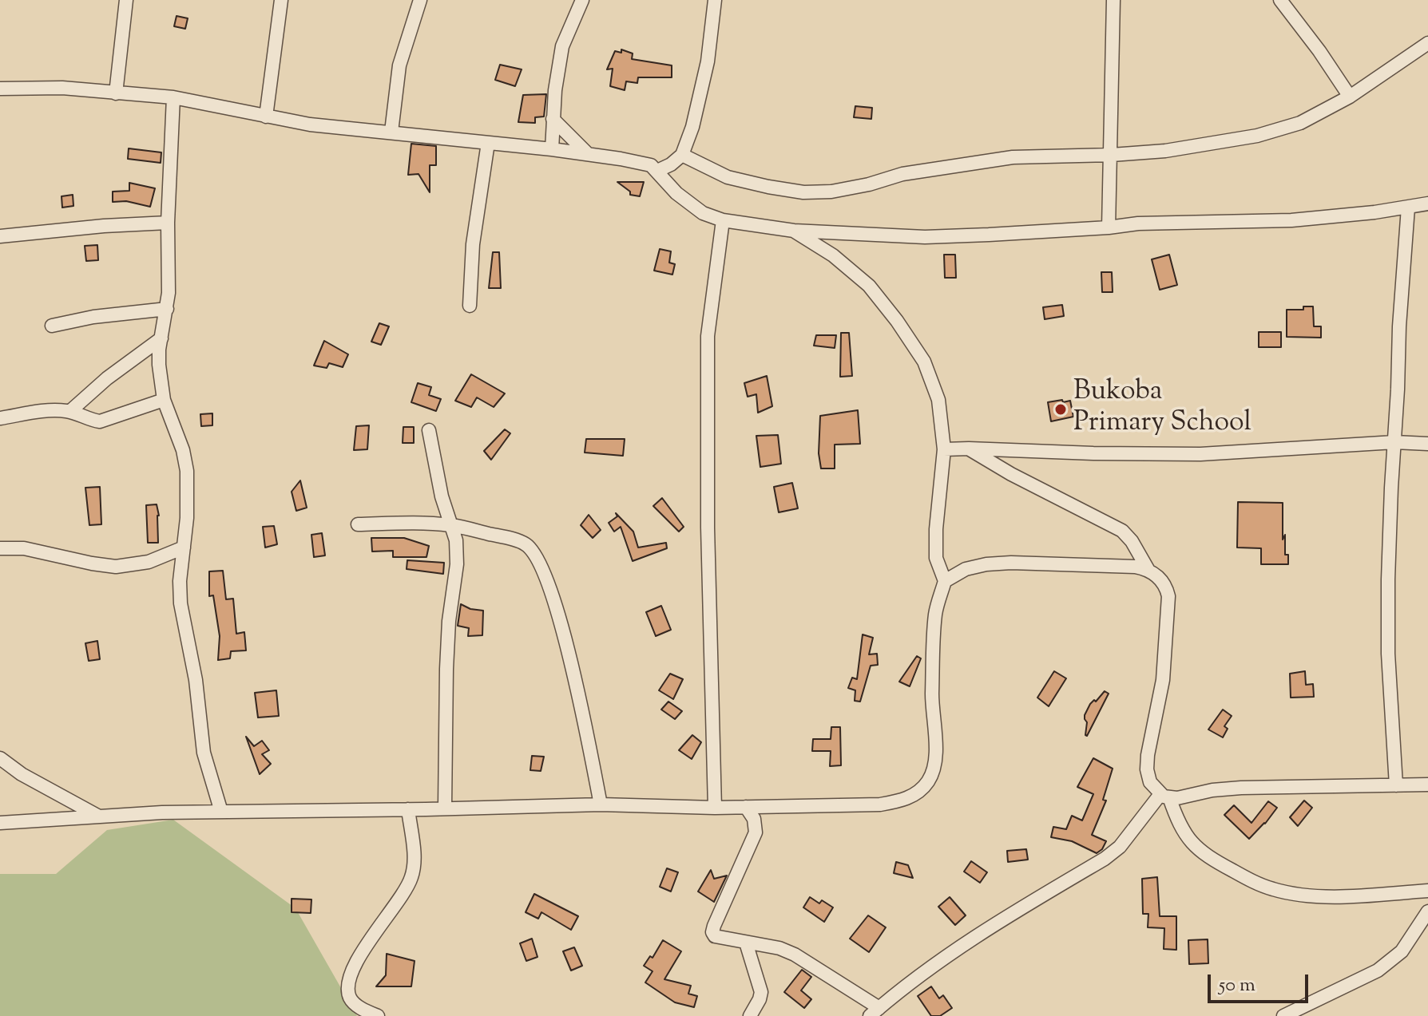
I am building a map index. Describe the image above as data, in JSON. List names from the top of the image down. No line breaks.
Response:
{"places":["Bukoba Primary School"],"scale_bar":"50 m"}
